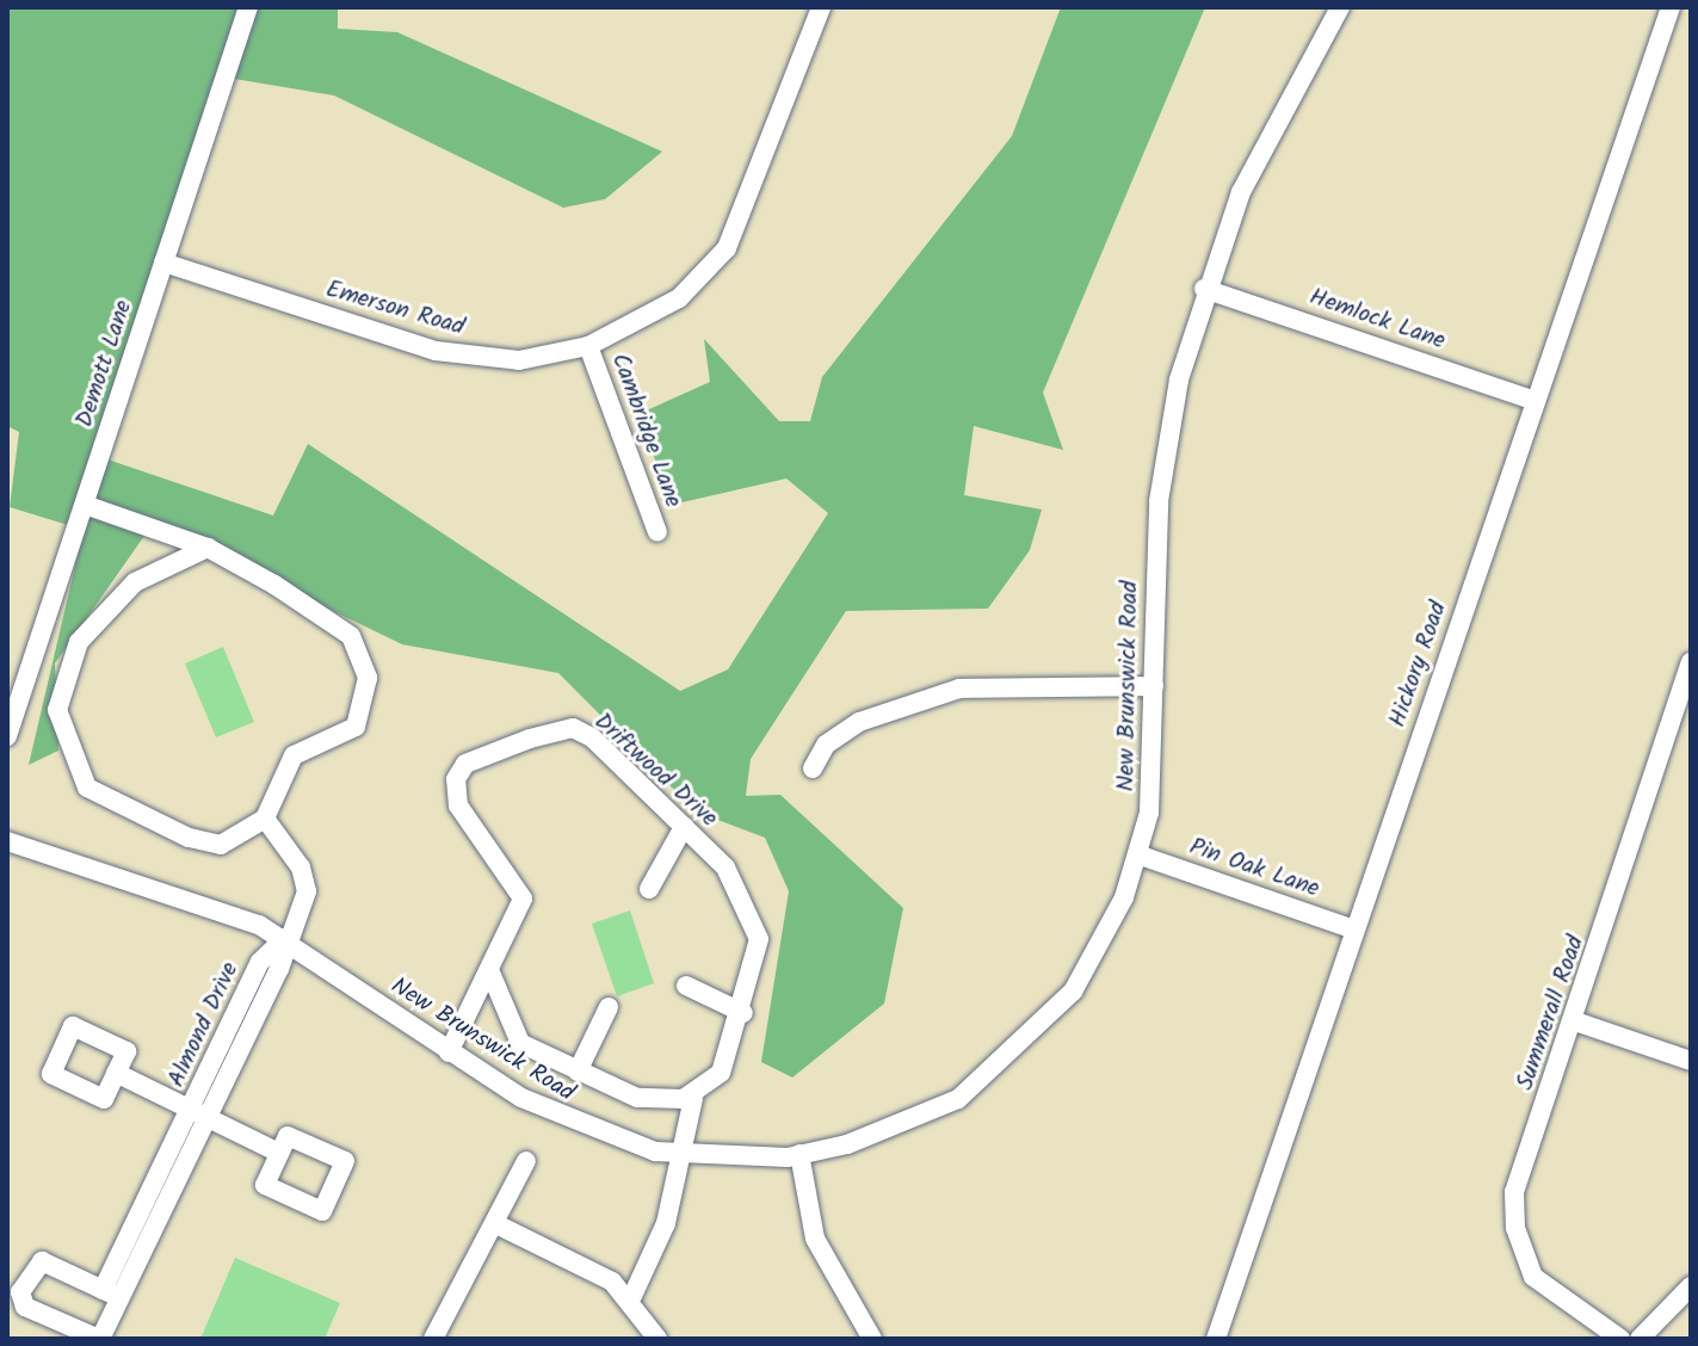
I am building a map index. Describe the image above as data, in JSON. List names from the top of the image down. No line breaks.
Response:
{"streets":{"street":["Emerson Road","Hemlock Lane","Demott Lane","Cambridge Lane","Hickory Road","New Brunswick Road","Driftwood Drive","Pin Oak Lane","Summerall Road","Almond Drive"]},"crossings":[["Emerson Road","Demott Lane"],["Emerson Road","Cambridge Lane"],["Hemlock Lane","Hickory Road"],["Hemlock Lane","New Brunswick Road"],["Hickory Road","Pin Oak Lane"],["New Brunswick Road","Driftwood Drive"],["New Brunswick Road","Pin Oak Lane"],["New Brunswick Road","Almond Drive"]]}
